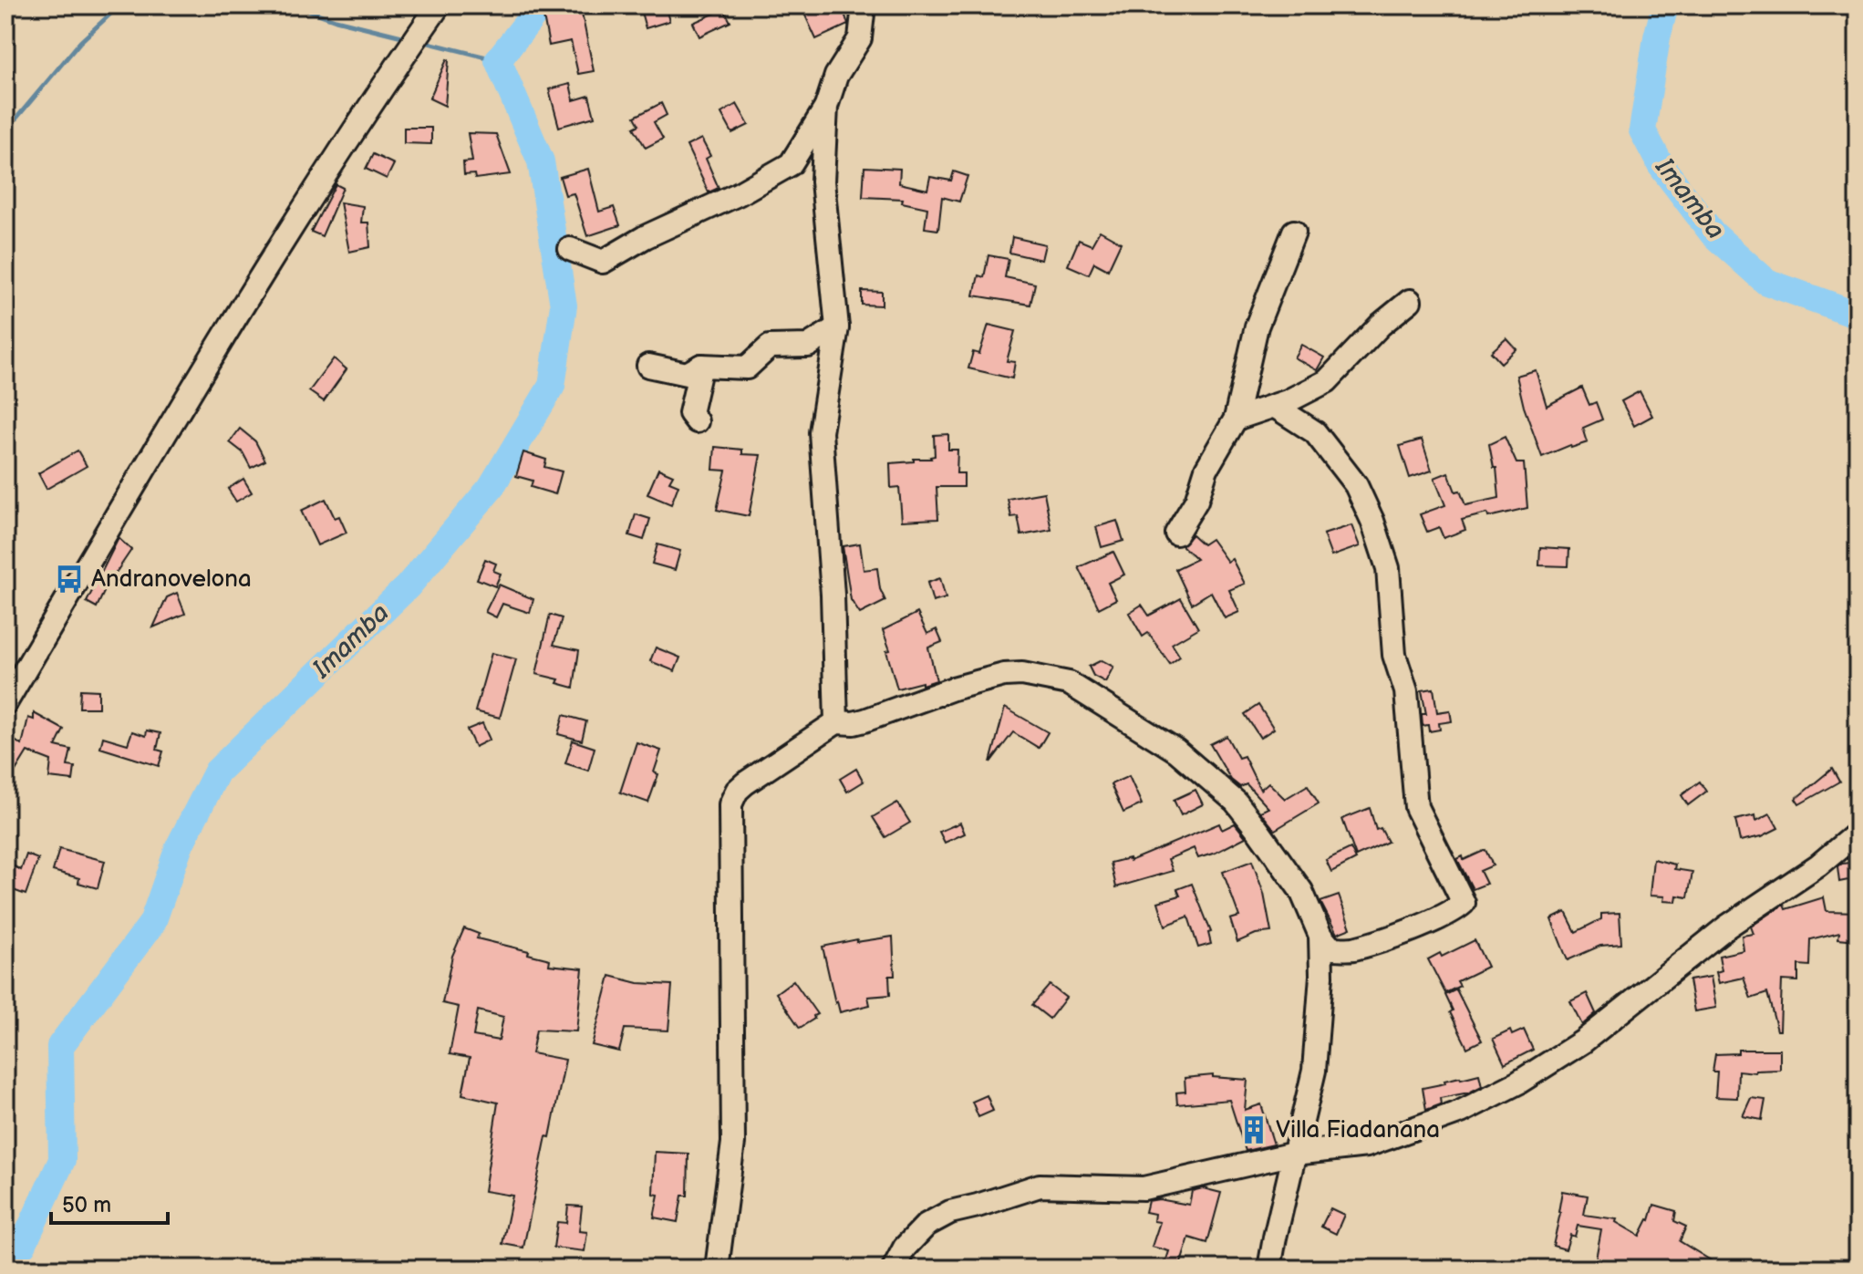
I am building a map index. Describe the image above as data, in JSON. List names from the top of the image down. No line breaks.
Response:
{"water":["Imamba"],"places":{"bus stop":["Andranovelona"],"building":["Villa Fiadanana"]},"scale_bar":"50 m"}
